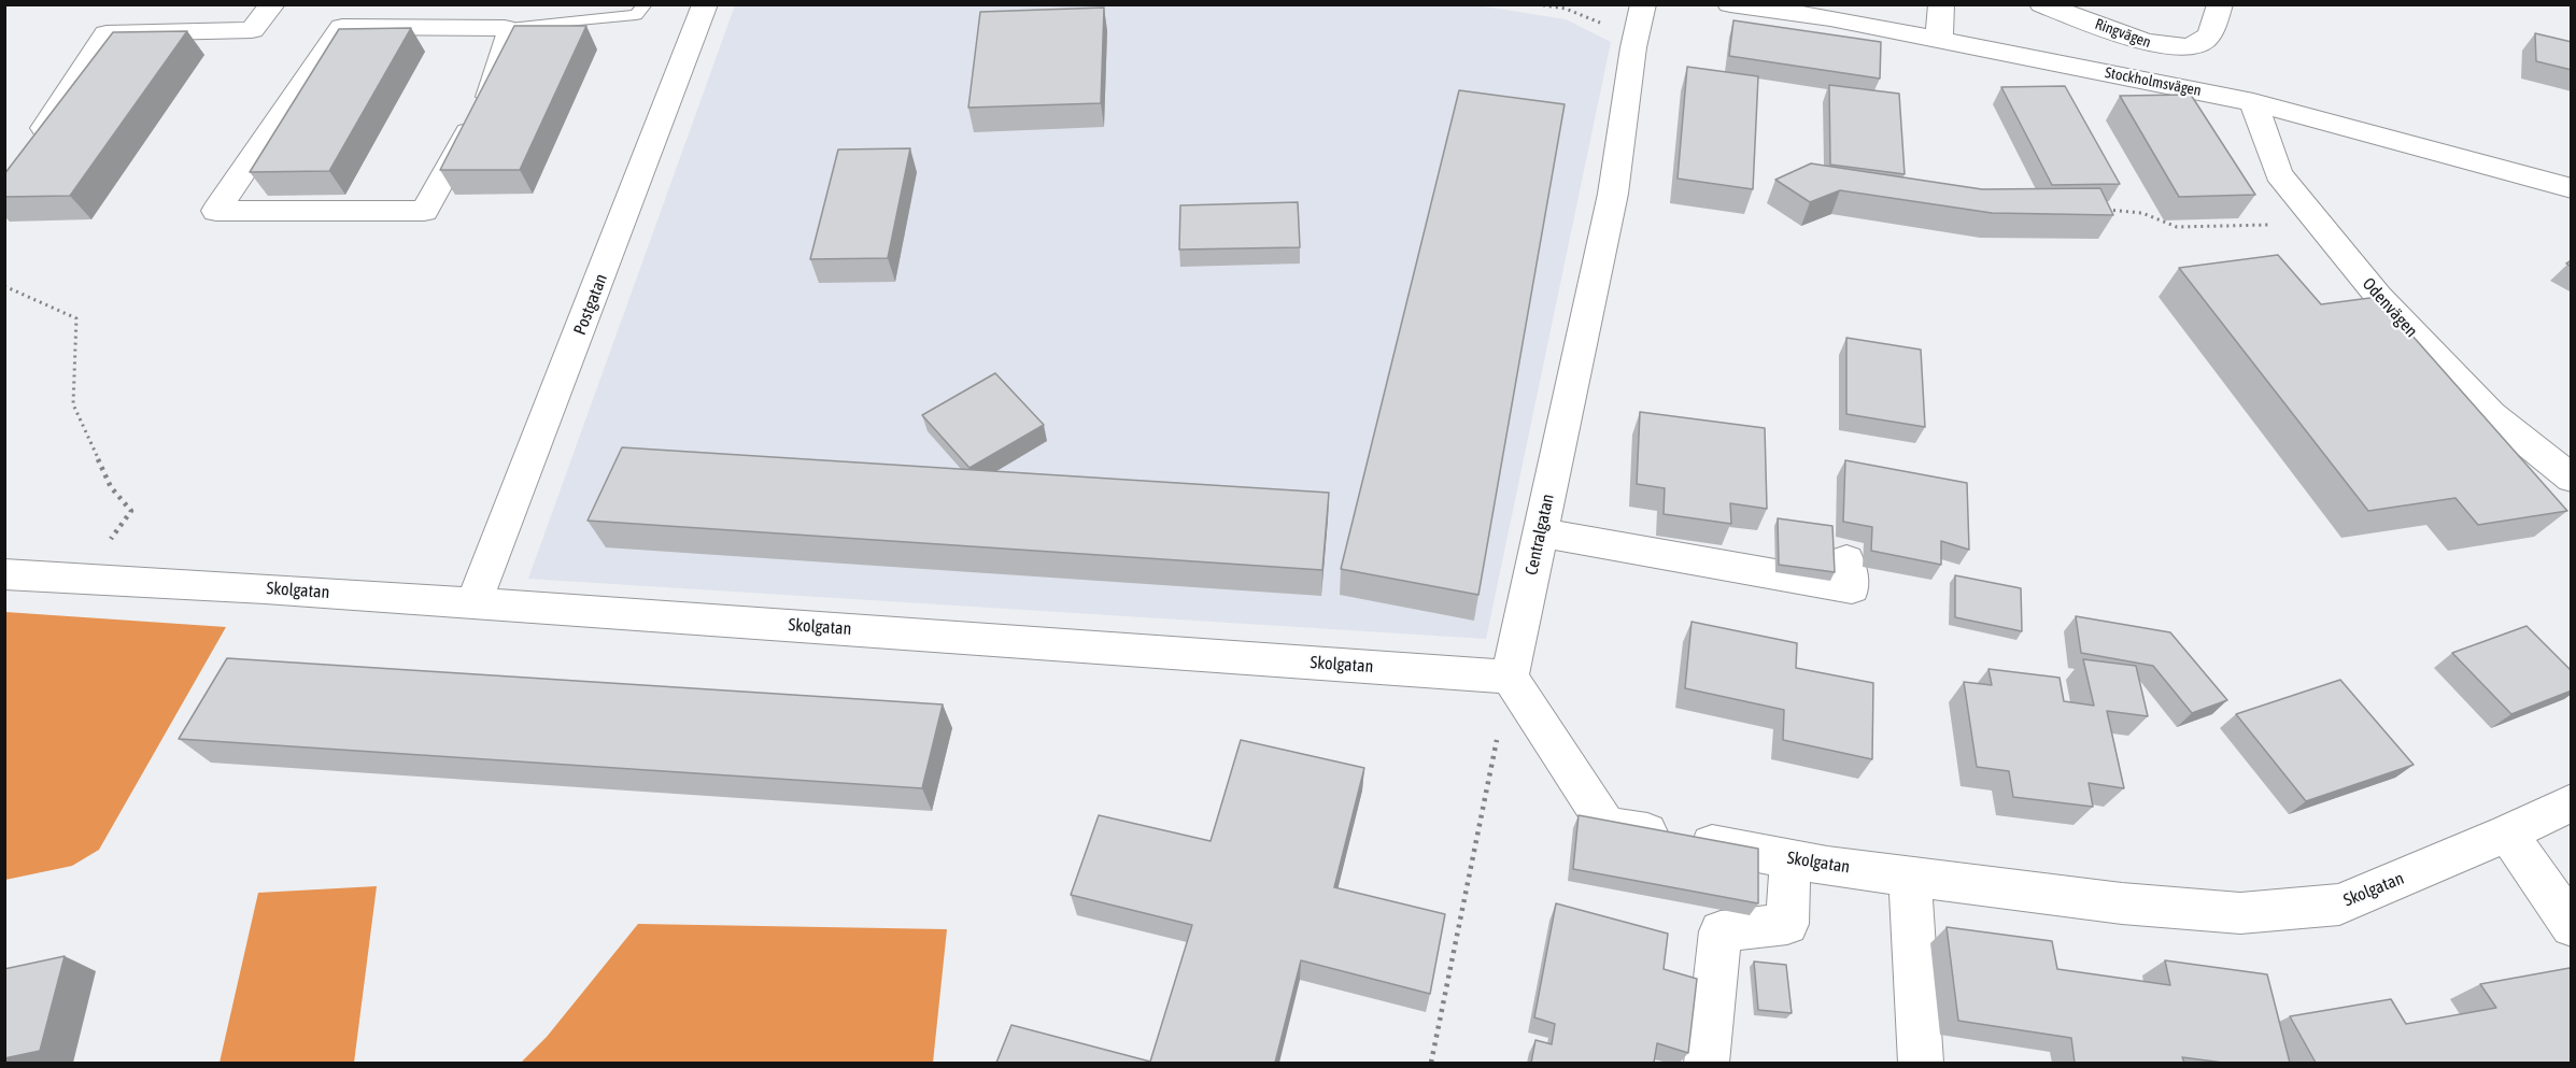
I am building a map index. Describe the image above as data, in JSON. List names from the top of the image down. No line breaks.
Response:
{"streets":{"street":["Ringvägen","Stockholmsvägen","Postgatan","Odenvägen","Centralgatan","Skolgatan"]},"crossings":[["Stockholmsvägen","Odenvägen"],["Postgatan","Skolgatan"],["Centralgatan","Skolgatan"]]}
